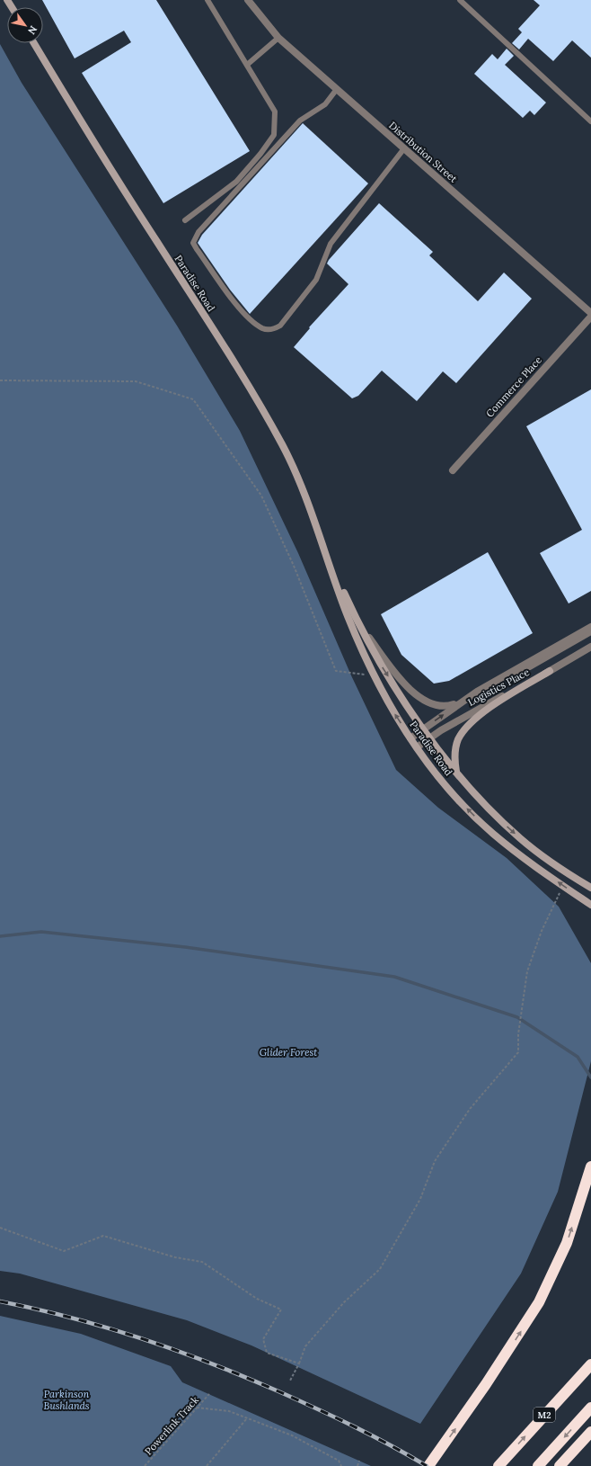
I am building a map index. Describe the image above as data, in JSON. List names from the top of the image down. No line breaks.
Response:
{"streets":{"highway":["M2"],"street":["Distribution Street","Paradise Road","Commerce Place","Logistics Place"],"path":["Powerlink Track"]},"crossings":[["Paradise Road","Logistics Place"]],"parks":["Glider Forest","Parkinson Bushlands"],"north":"bottom right"}
